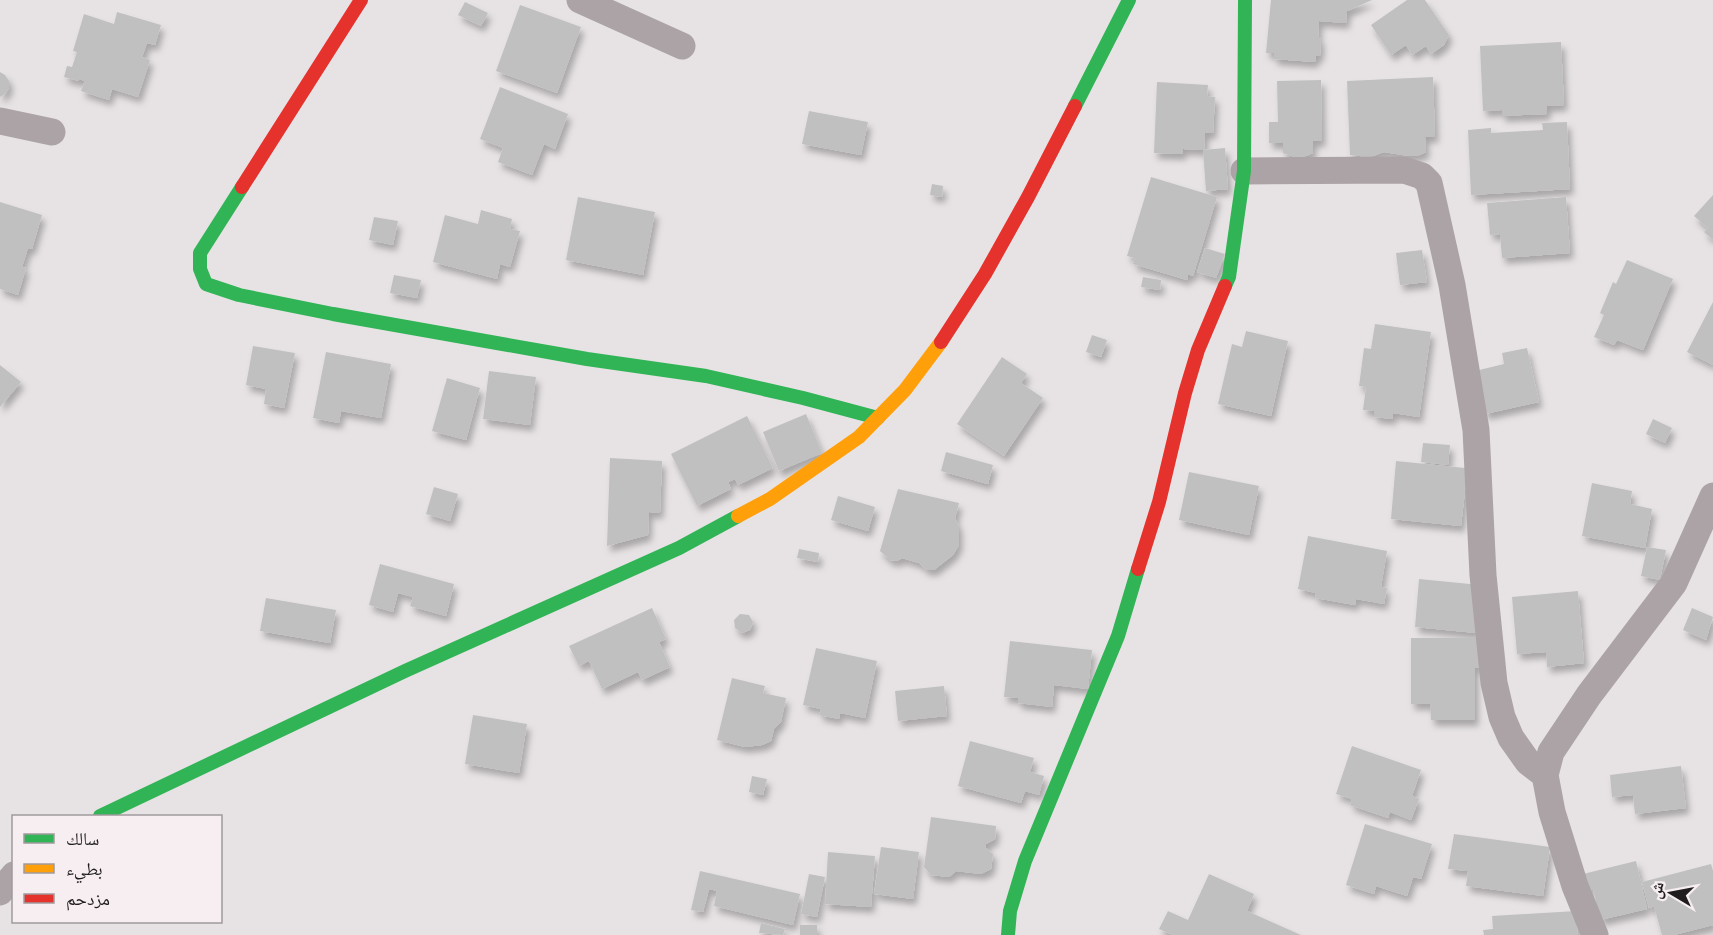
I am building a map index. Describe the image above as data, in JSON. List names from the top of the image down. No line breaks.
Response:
{"legend":["سالك","بطيء","مزدحم"],"north":"left"}
